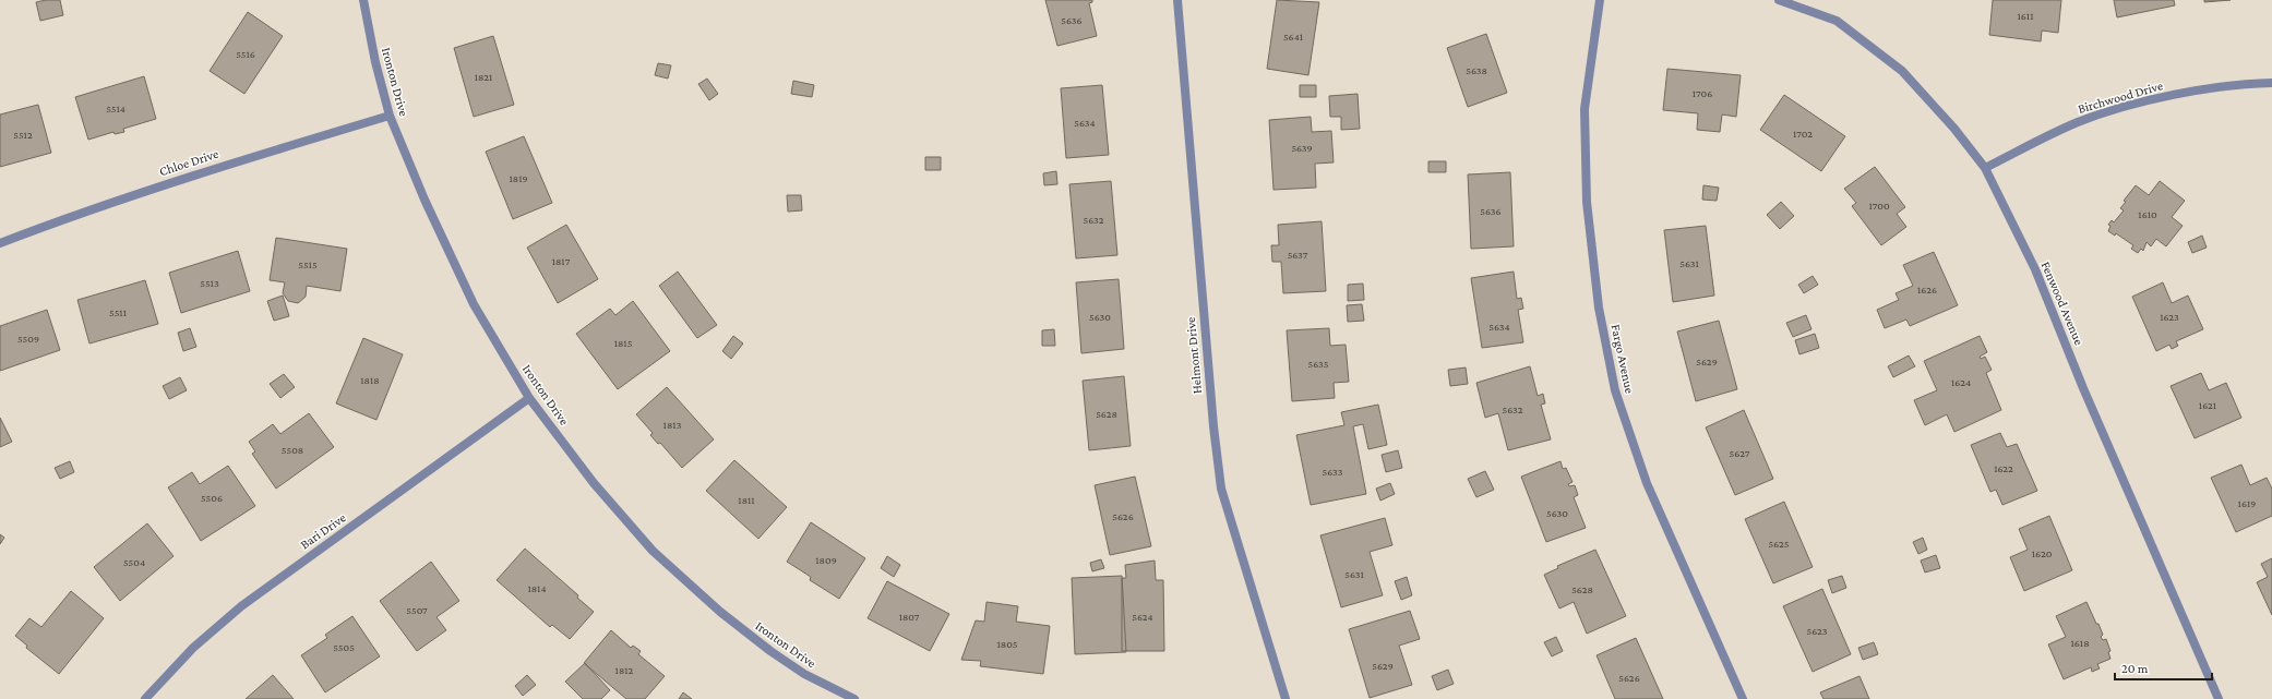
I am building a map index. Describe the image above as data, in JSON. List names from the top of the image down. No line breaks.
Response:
{"streets":{"street":["Ironton Drive","Birchwood Drive","Chloe Drive","Fenwood Avenue","Helmont Drive","Fargo Avenue","Bari Drive"]},"crossings":[["Ironton Drive","Chloe Drive"],["Ironton Drive","Bari Drive"],["Birchwood Drive","Fenwood Avenue"]],"house_numbers":["1611","5636","5641","5516","5638","1821","1706","5514","5634","1702","5512","5639","1819","1700","5636","1610","5632","5637","1817","5631","5515","5513","1626","5511","5630","1623","5634","5509","1815","5629","5635","1818","1624","1621","5632","5628","1813","5508","5627","1622","5633","5506","1811","1619","5630","5626","5625","1620","1809","5504","5631","1814","5628","5507","1807","5624","5623","1618","1805","5505","5629","1812","5626"],"scale_bar":"20 m"}
